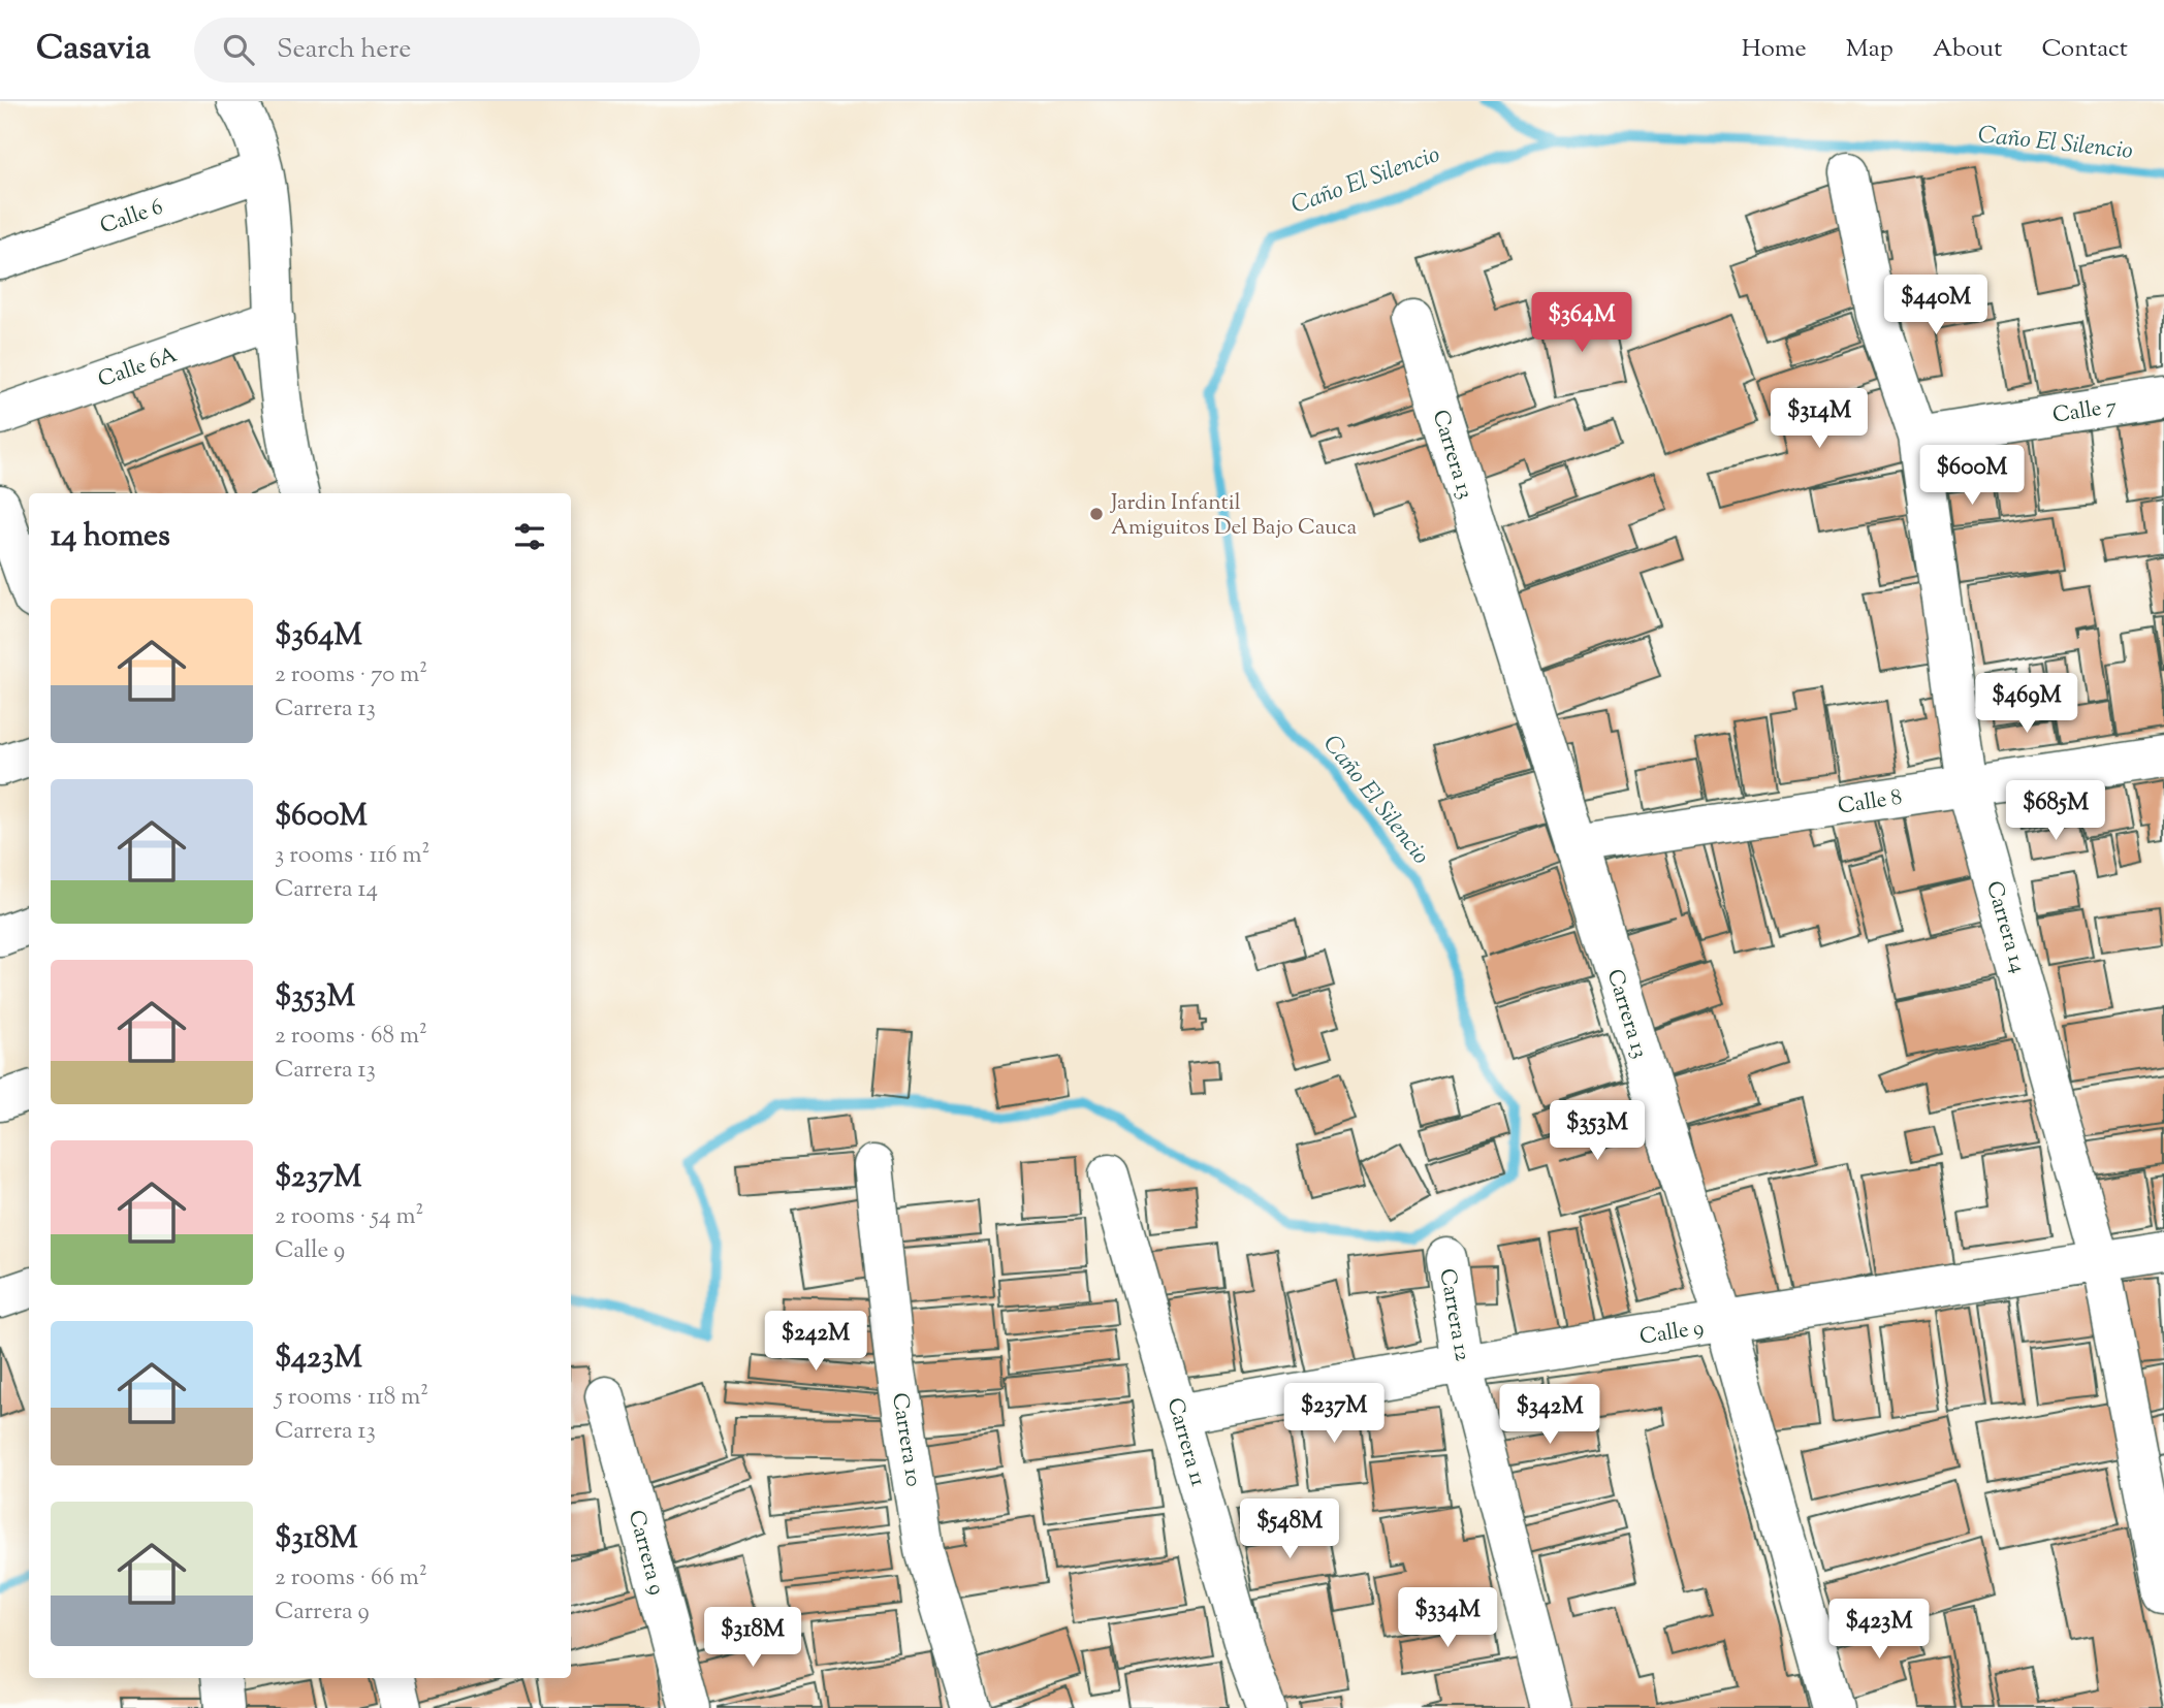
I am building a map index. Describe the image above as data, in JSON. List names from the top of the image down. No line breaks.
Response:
{"streets":{"street":["Calle 6","Calle 6A","Calle 7","Carrera 13","Calle 8","Carrera 14","Carrera 12","Calle 9","Carrera 10","Carrera 11","Carrera 9"]},"crossings":[["Calle 7","Carrera 14"],["Carrera 13","Calle 8"],["Carrera 13","Calle 9"],["Calle 8","Carrera 14"],["Carrera 14","Calle 9"],["Carrera 12","Calle 9"],["Calle 9","Carrera 11"]],"water":["Caño El Silencio"],"places":["Jardin Infantil Amiguitos Del Bajo Cauca"],"page":{"header":"Casavia","search":"Search here","nav":["Home","Map","About","Contact"],"price":["$440M","$364M","$314M","$600M","$469M","$685M","$353M","$242M","$237M","$342M","$548M","$334M","$423M","$318M"],"heading":"14 homes","list":[{"name":"$364M","note":"2 rooms · 70 m² · Carrera 13"},{"name":"$600M","note":"3 rooms · 116 m² · Carrera 14"},{"name":"$353M","note":"2 rooms · 68 m² · Carrera 13"},{"name":"$237M","note":"2 rooms · 54 m² · Calle 9"},{"name":"$423M","note":"5 rooms · 118 m² · Carrera 13"},{"name":"$318M","note":"2 rooms · 66 m² · Carrera 9"}]}}
